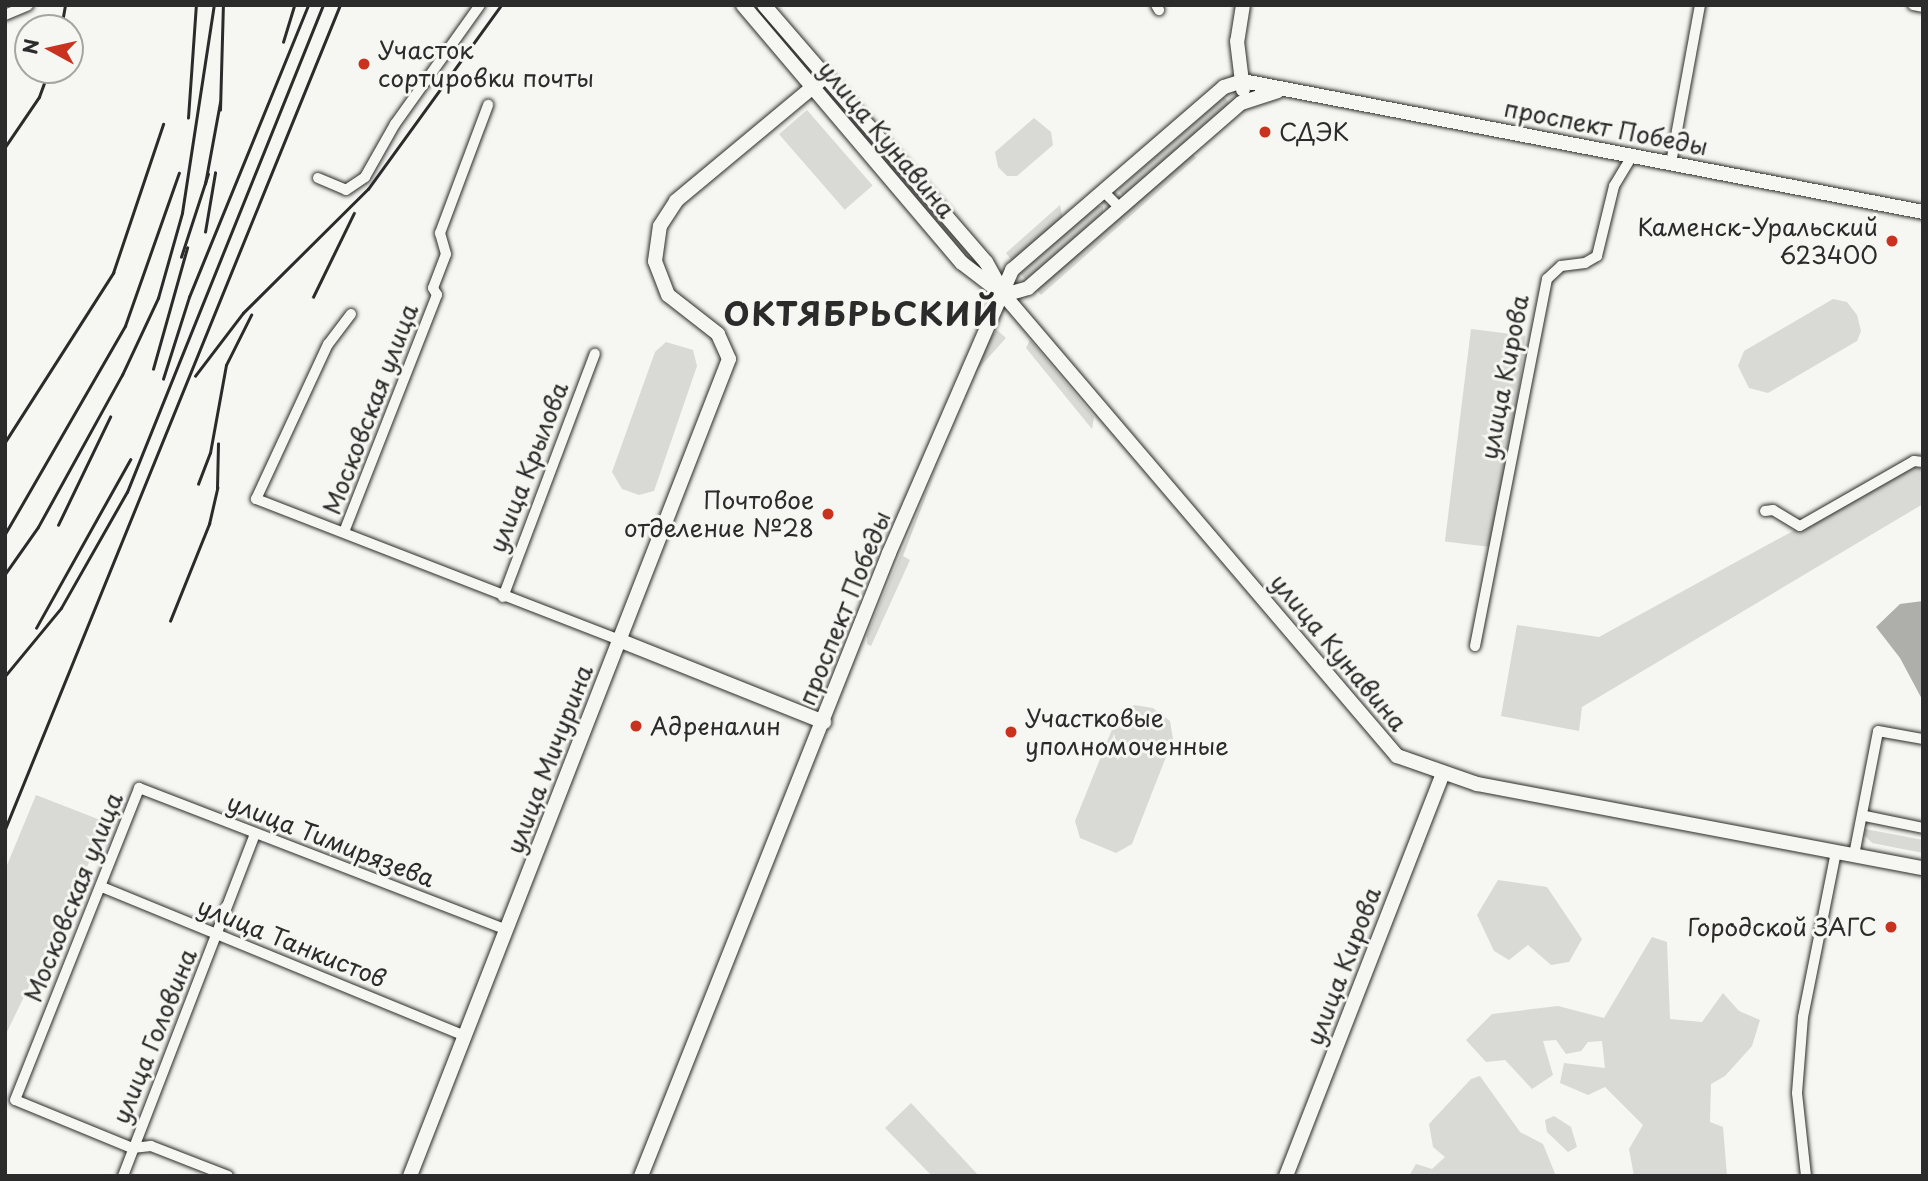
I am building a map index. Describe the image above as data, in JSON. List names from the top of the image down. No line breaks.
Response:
{"streets":{"main road":["проспект Победы","улица Кунавина","улица Кирова","улица Мичурина"],"street":["Московская улица","улица Крылова","улица Тимирязева","улица Танкистов","улица Головина"]},"crossings":[["проспект Победы","улица Кунавина"],["проспект Победы","улица Кирова"],["улица Кунавина","улица Кирова"],["улица Кунавина","улица Мичурина"],["Московская улица","улица Тимирязева"],["Московская улица","улица Танкистов"],["Московская улица","улица Головина"],["улица Мичурина","улица Тимирязева"],["улица Мичурина","улица Танкистов"],["улица Тимирязева","улица Головина"],["улица Танкистов","улица Головина"]],"districts":["ОКТЯБРЬСКИЙ"],"places":["Участок сортировки почты","СДЭК","Каменск-Уральский 623400","Почтовое отделение №28","Адреналин","Участковые уполномоченные","Городской ЗАГС"],"north":"left"}
